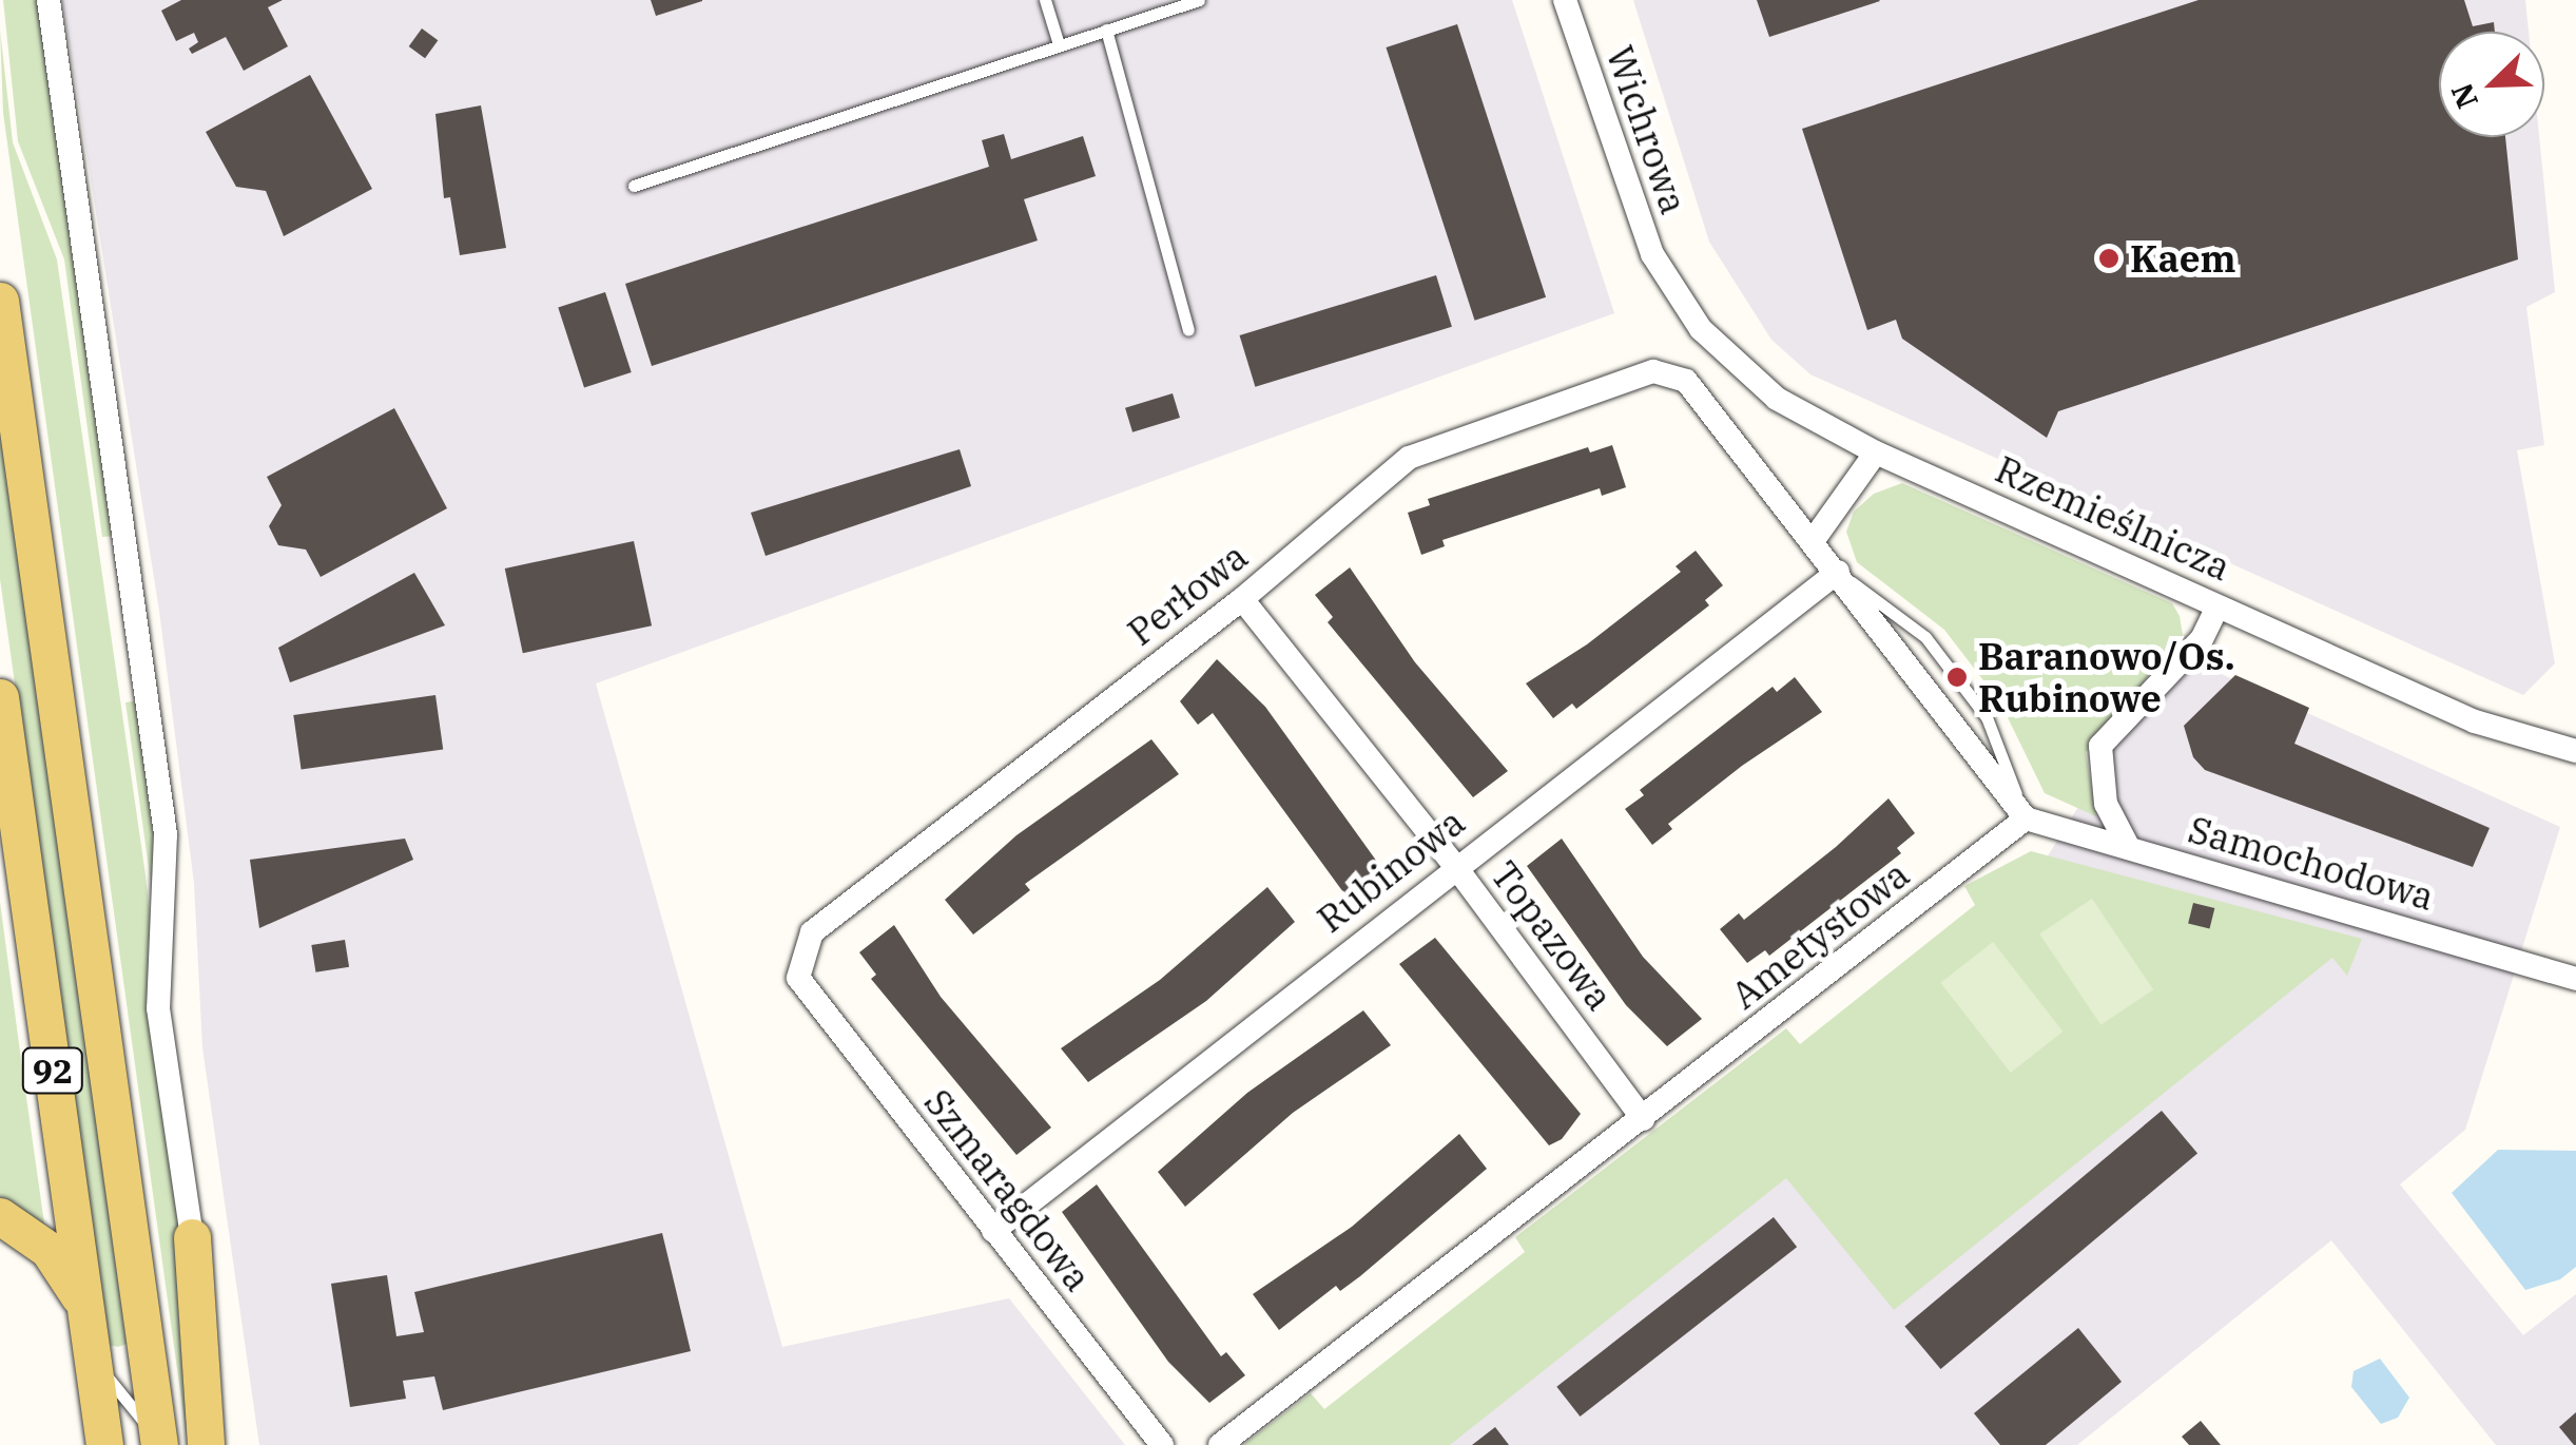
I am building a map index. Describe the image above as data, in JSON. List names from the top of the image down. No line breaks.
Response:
{"streets":{"main road":["92"],"street":["Wichrowa","Rzemieślnicza","Perłowa","Samochodowa","Rubinowa","Ametystowa","Topazowa","Szmaragdowa"]},"crossings":[["Wichrowa","Rzemieślnicza"],["Perłowa","Topazowa"],["Perłowa","Szmaragdowa"],["Samochodowa","Ametystowa"],["Rubinowa","Topazowa"],["Rubinowa","Szmaragdowa"],["Ametystowa","Topazowa"]],"places":["Kaem","Baranowo/Os. Rubinowe"],"north":"bottom left"}
